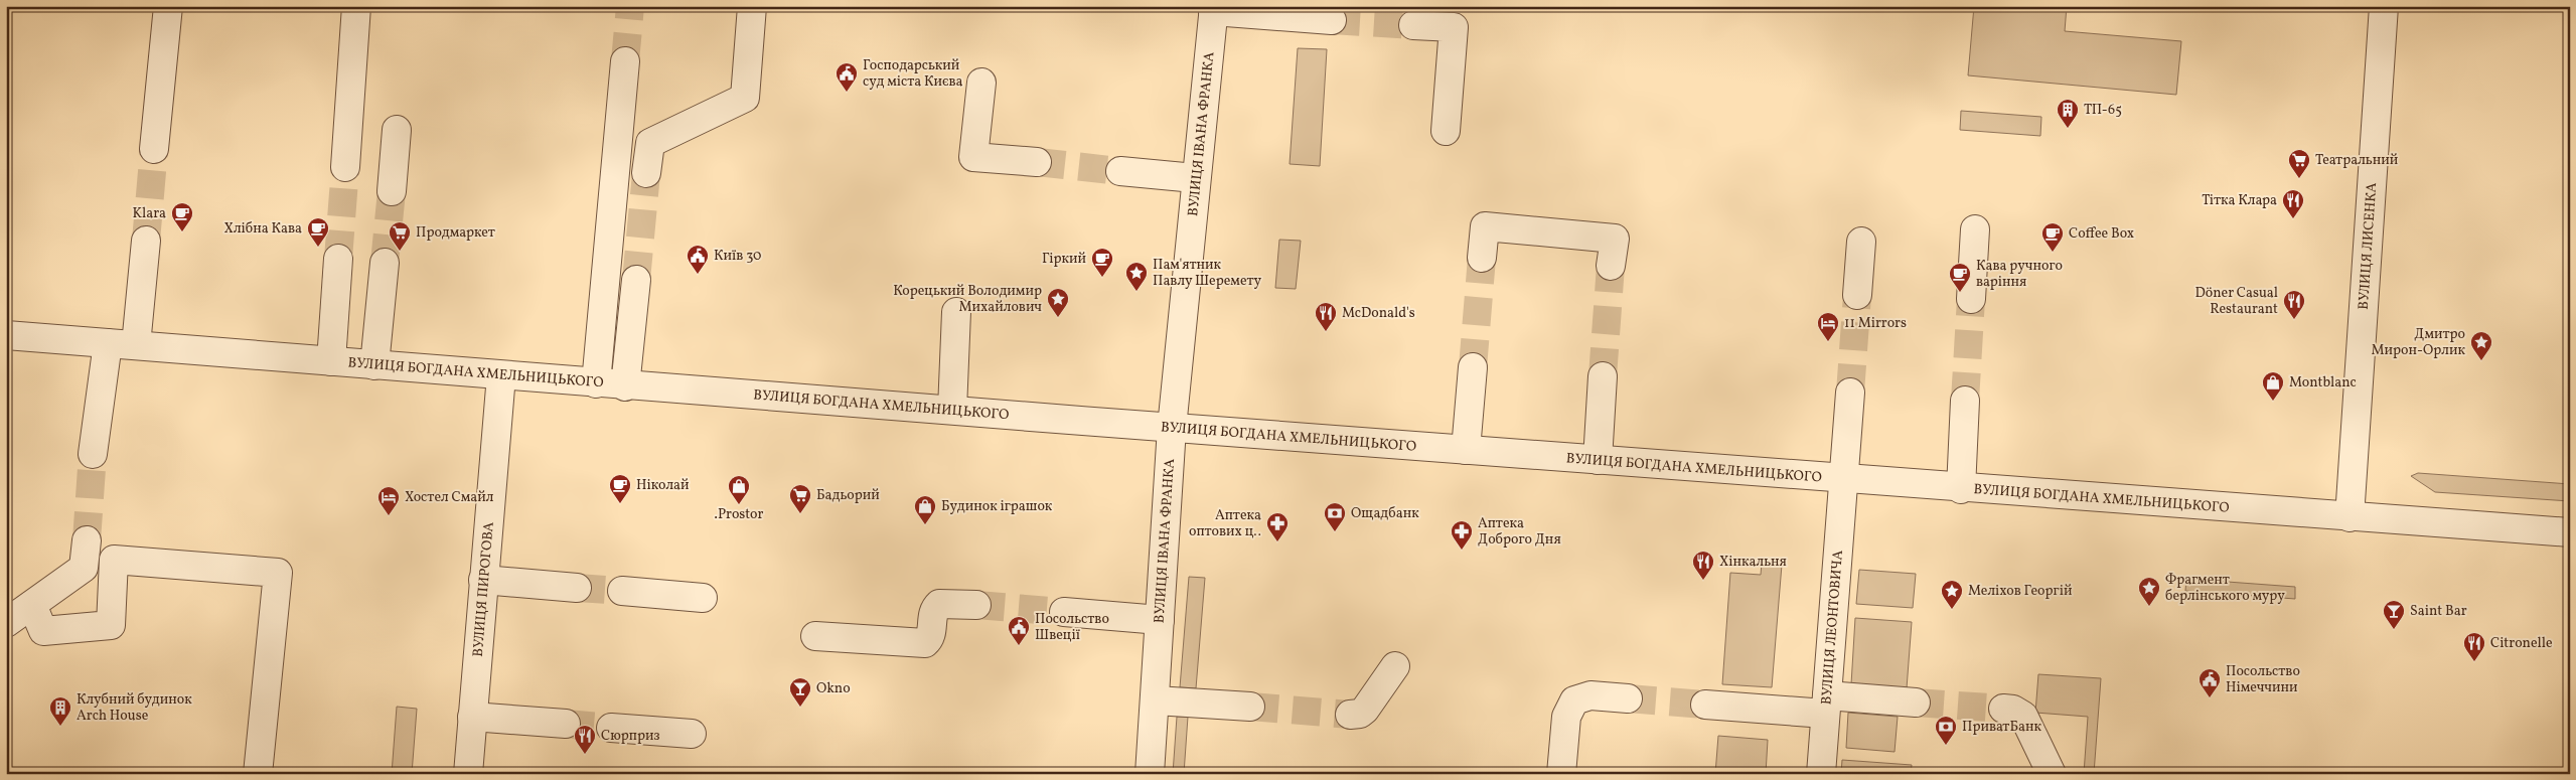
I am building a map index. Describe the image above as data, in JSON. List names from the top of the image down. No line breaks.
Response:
{"streets":{"street":["ВУЛИЦЯ ІВАНА ФРАНКА","ВУЛИЦЯ ЛИСЕНКА","ВУЛИЦЯ БОГДАНА ХМЕЛЬНИЦЬКОГО","ВУЛИЦЯ ПИРОГОВА","ВУЛИЦЯ ЛЕОНТОВИЧА"]},"crossings":[["ВУЛИЦЯ ІВАНА ФРАНКА","ВУЛИЦЯ БОГДАНА ХМЕЛЬНИЦЬКОГО"],["ВУЛИЦЯ ЛИСЕНКА","ВУЛИЦЯ БОГДАНА ХМЕЛЬНИЦЬКОГО"],["ВУЛИЦЯ БОГДАНА ХМЕЛЬНИЦЬКОГО","ВУЛИЦЯ ПИРОГОВА"],["ВУЛИЦЯ БОГДАНА ХМЕЛЬНИЦЬКОГО","ВУЛИЦЯ ЛЕОНТОВИЧА"]],"places":{"public building":["Господарський суд міста Києва","Київ 30","Посольство Швеції","Посольство Німеччини"],"building":["ТП-65","Клубний будинок Arch House"],"supermarket":["Театральний","Продмаркет","Бадьорий"],"restaurant":["Тітка Клара","Döner Casual Restaurant","McDonald's","Хінкальня","Citronelle","Сюрприз"],"cafe":["Klara","Хлібна Кава","Coffee Box","Гіркий","Кава ручного варіння","Ніколай"],"place":["Пам'ятник Павлу Шеремету","Корецький Володимир Михайлович","Дмитро Мирон-Орлик","Фрагмент берлінського муру","Меліхов Георгій"],"hotel":["11 Mirrors","Хостел Смайл"],"shop":["Montblanc",".Prostor","Будинок іграшок"],"bank":["Ощадбанк","ПриватБанк"],"pharmacy":["Аптека оптових ц‥","Аптека Доброго Дня"],"bar":["Saint Bar","Okno"]}}
